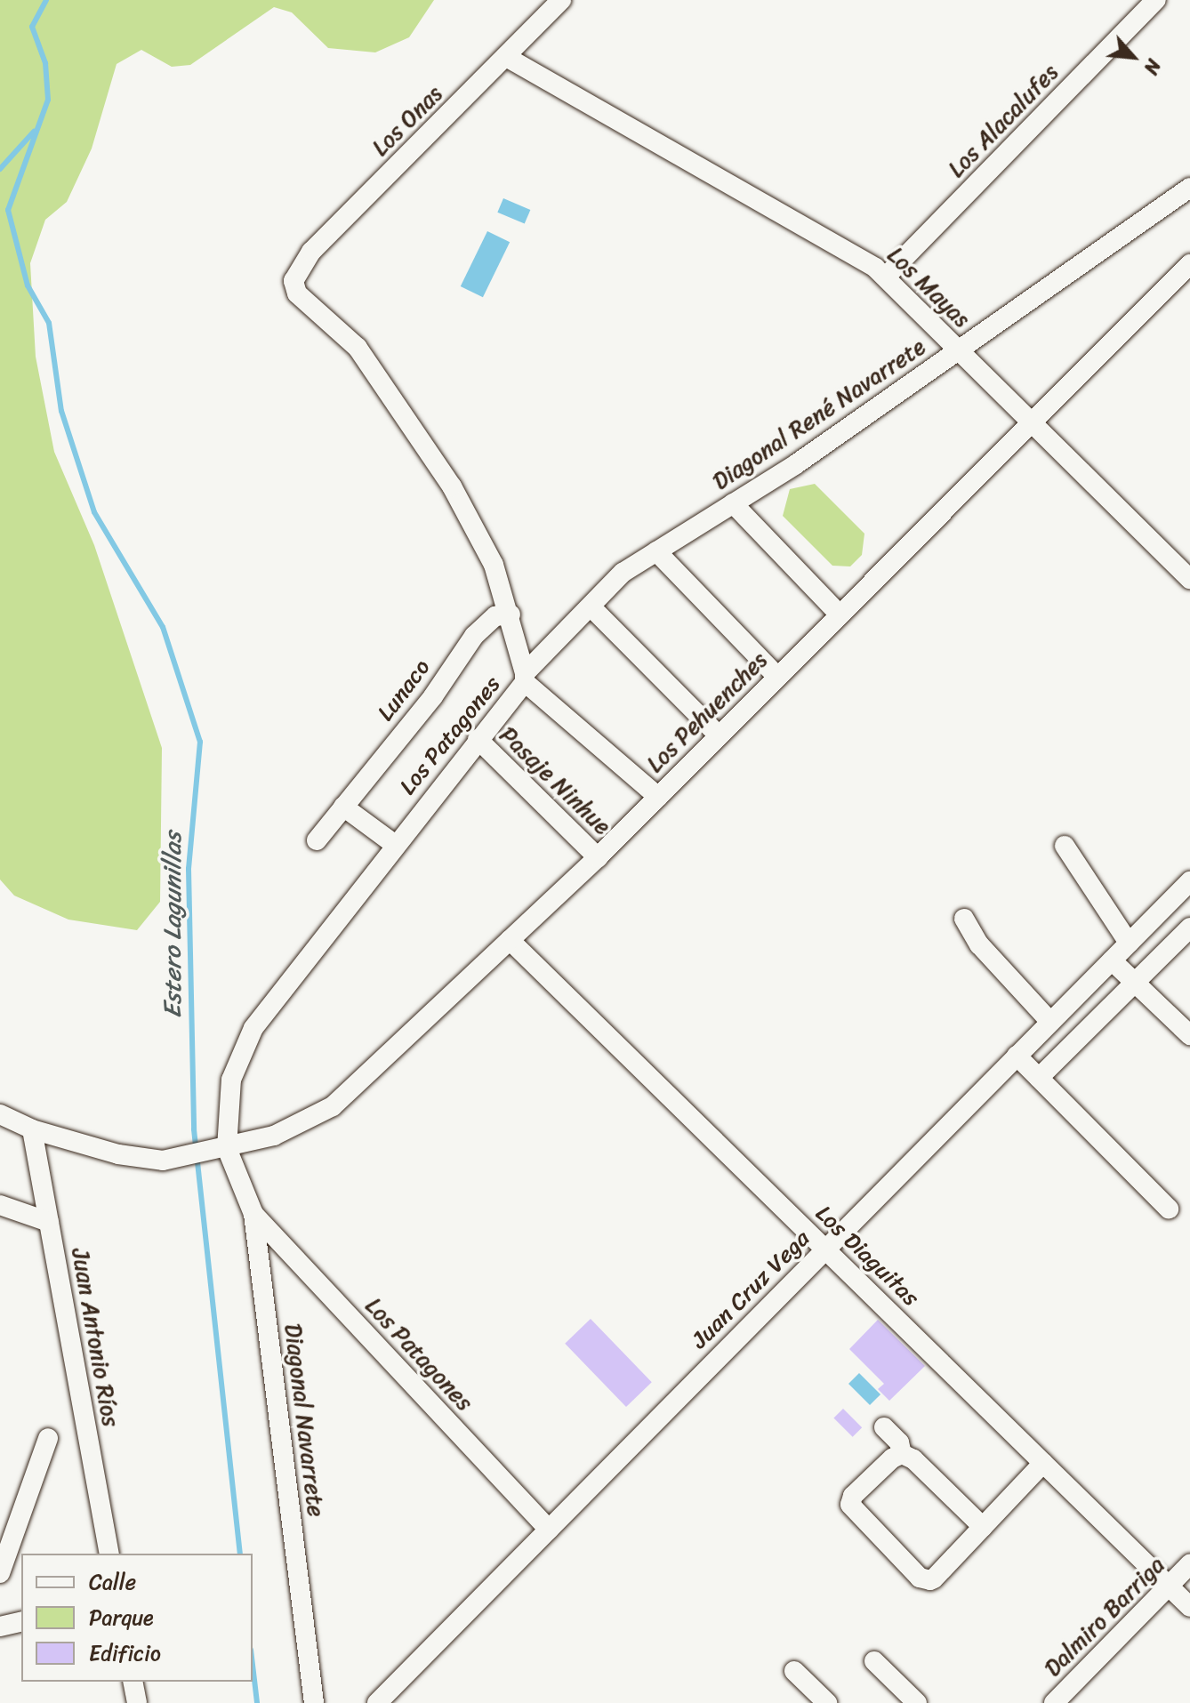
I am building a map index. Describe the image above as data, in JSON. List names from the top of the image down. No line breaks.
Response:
{"streets":{"street":["Los Onas","Los Alacalufes","Los Mayas","Diagonal René Navarrete","Lunaco","Los Pehuenches","Los Patagones","Pasaje Ninhue","Los Diaguitas","Juan Cruz Vega","Juan Antonio Ríos","Diagonal Navarrete","Dalmiro Barriga"]},"crossings":[["Los Onas","Los Mayas"],["Los Onas","Los Patagones"],["Los Alacalufes","Los Mayas"],["Los Mayas","Diagonal René Navarrete"],["Los Mayas","Los Pehuenches"],["Diagonal René Navarrete","Los Patagones"],["Lunaco","Los Patagones"],["Los Pehuenches","Los Patagones"],["Los Pehuenches","Pasaje Ninhue"],["Los Pehuenches","Los Diaguitas"],["Los Pehuenches","Diagonal Navarrete"],["Los Patagones","Pasaje Ninhue"],["Los Patagones","Juan Cruz Vega"],["Los Patagones","Diagonal Navarrete"],["Los Diaguitas","Juan Cruz Vega"],["Los Diaguitas","Dalmiro Barriga"]],"water":["Estero Lagunillas"],"legend":["Calle","Parque","Edificio"],"north":"bottom right"}
